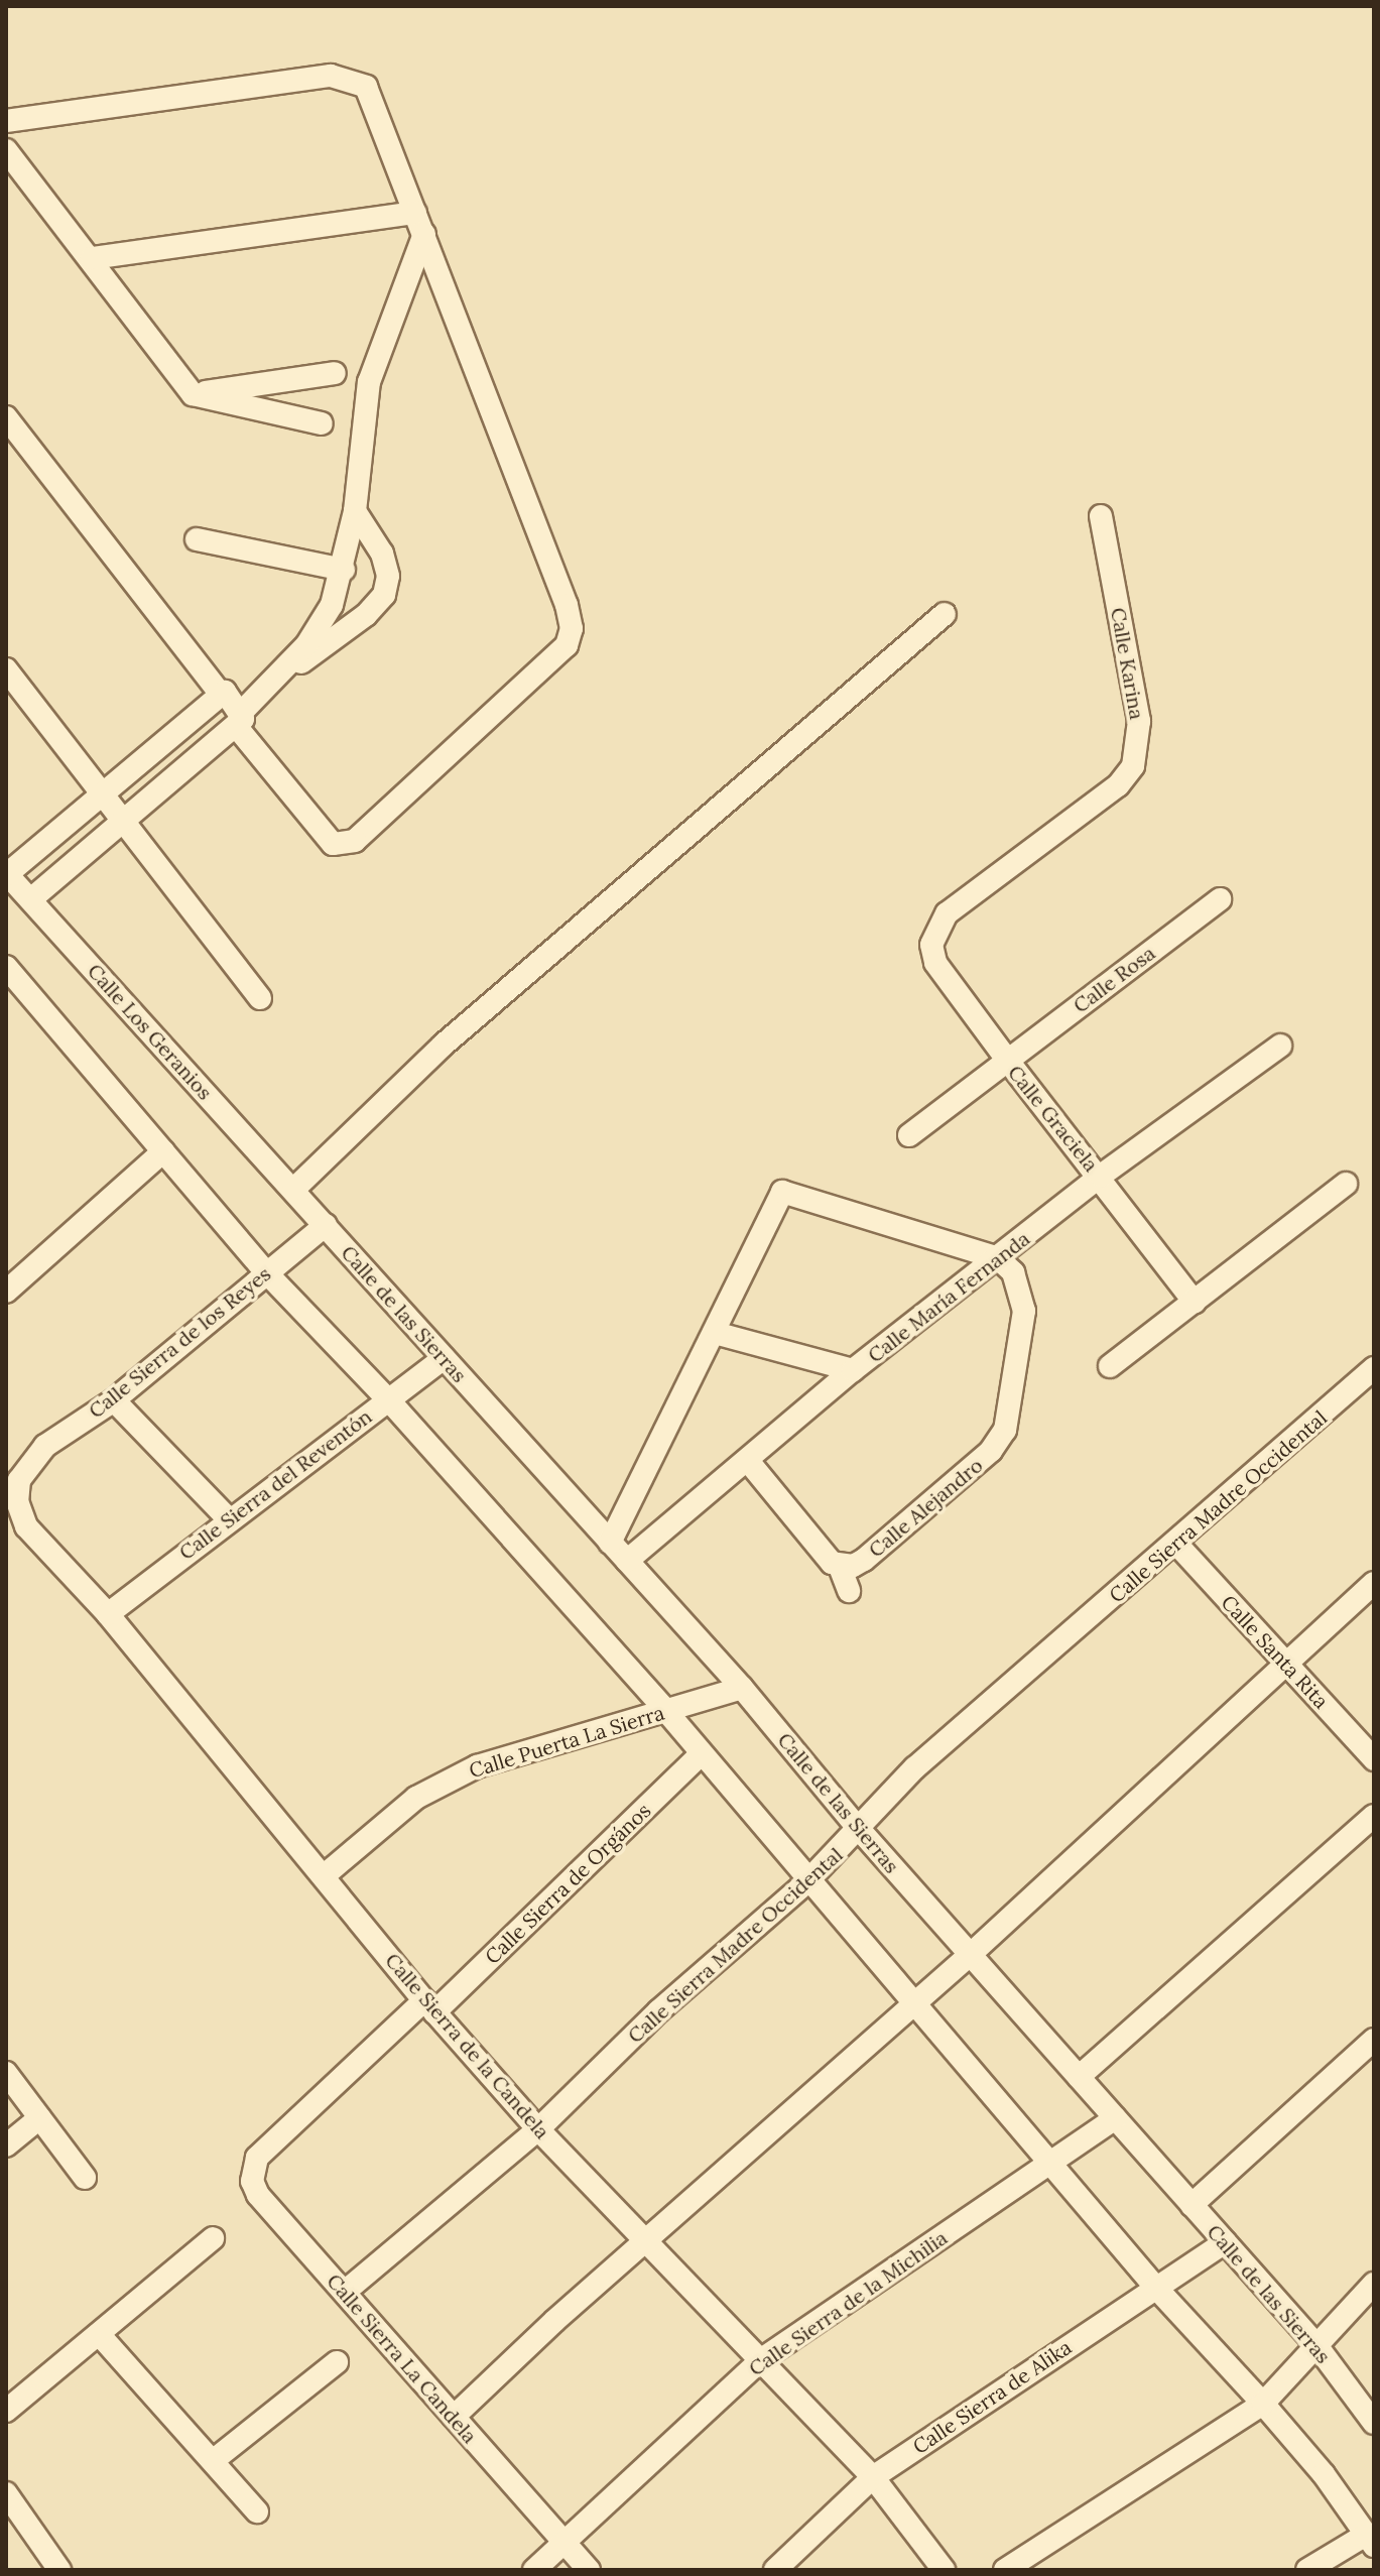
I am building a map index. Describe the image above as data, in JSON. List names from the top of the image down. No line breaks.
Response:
{"streets":{"street":["Calle Karina","Calle Rosa","Calle Los Geranios","Calle Graciela","Calle María Fernanda","Calle de las Sierras","Calle Sierra de los Reyes","Calle Sierra del Reventón","Calle Sierra Madre Occidental","Calle Alejandro","Calle Santa Rita","Calle Puerta La Sierra","Calle Sierra de Orgános","Calle Sierra de la Candela","Calle Sierra de la Michilia","Calle Sierra La Candela","Calle Sierra de Alika"]},"crossings":[["Calle Karina","Calle Graciela"],["Calle Rosa","Calle Graciela"],["Calle Los Geranios","Calle de las Sierras"],["Calle Graciela","Calle María Fernanda"],["Calle María Fernanda","Calle de las Sierras"],["Calle María Fernanda","Calle Alejandro"],["Calle de las Sierras","Calle Sierra de los Reyes"],["Calle de las Sierras","Calle Sierra del Reventón"],["Calle de las Sierras","Calle Sierra Madre Occidental"],["Calle de las Sierras","Calle Puerta La Sierra"],["Calle de las Sierras","Calle Sierra de la Michilia"],["Calle de las Sierras","Calle Sierra de Alika"],["Calle Sierra de los Reyes","Calle Sierra de la Candela"],["Calle Sierra del Reventón","Calle Sierra de la Candela"],["Calle Sierra Madre Occidental","Calle Santa Rita"],["Calle Sierra Madre Occidental","Calle Sierra de la Candela"],["Calle Sierra Madre Occidental","Calle Sierra La Candela"],["Calle Puerta La Sierra","Calle Sierra de la Candela"],["Calle Sierra de Orgános","Calle Sierra de la Candela"],["Calle Sierra de Orgános","Calle Sierra La Candela"],["Calle Sierra de la Candela","Calle Sierra de la Michilia"],["Calle Sierra de la Candela","Calle Sierra de Alika"],["Calle Sierra de la Michilia","Calle Sierra La Candela"]]}
